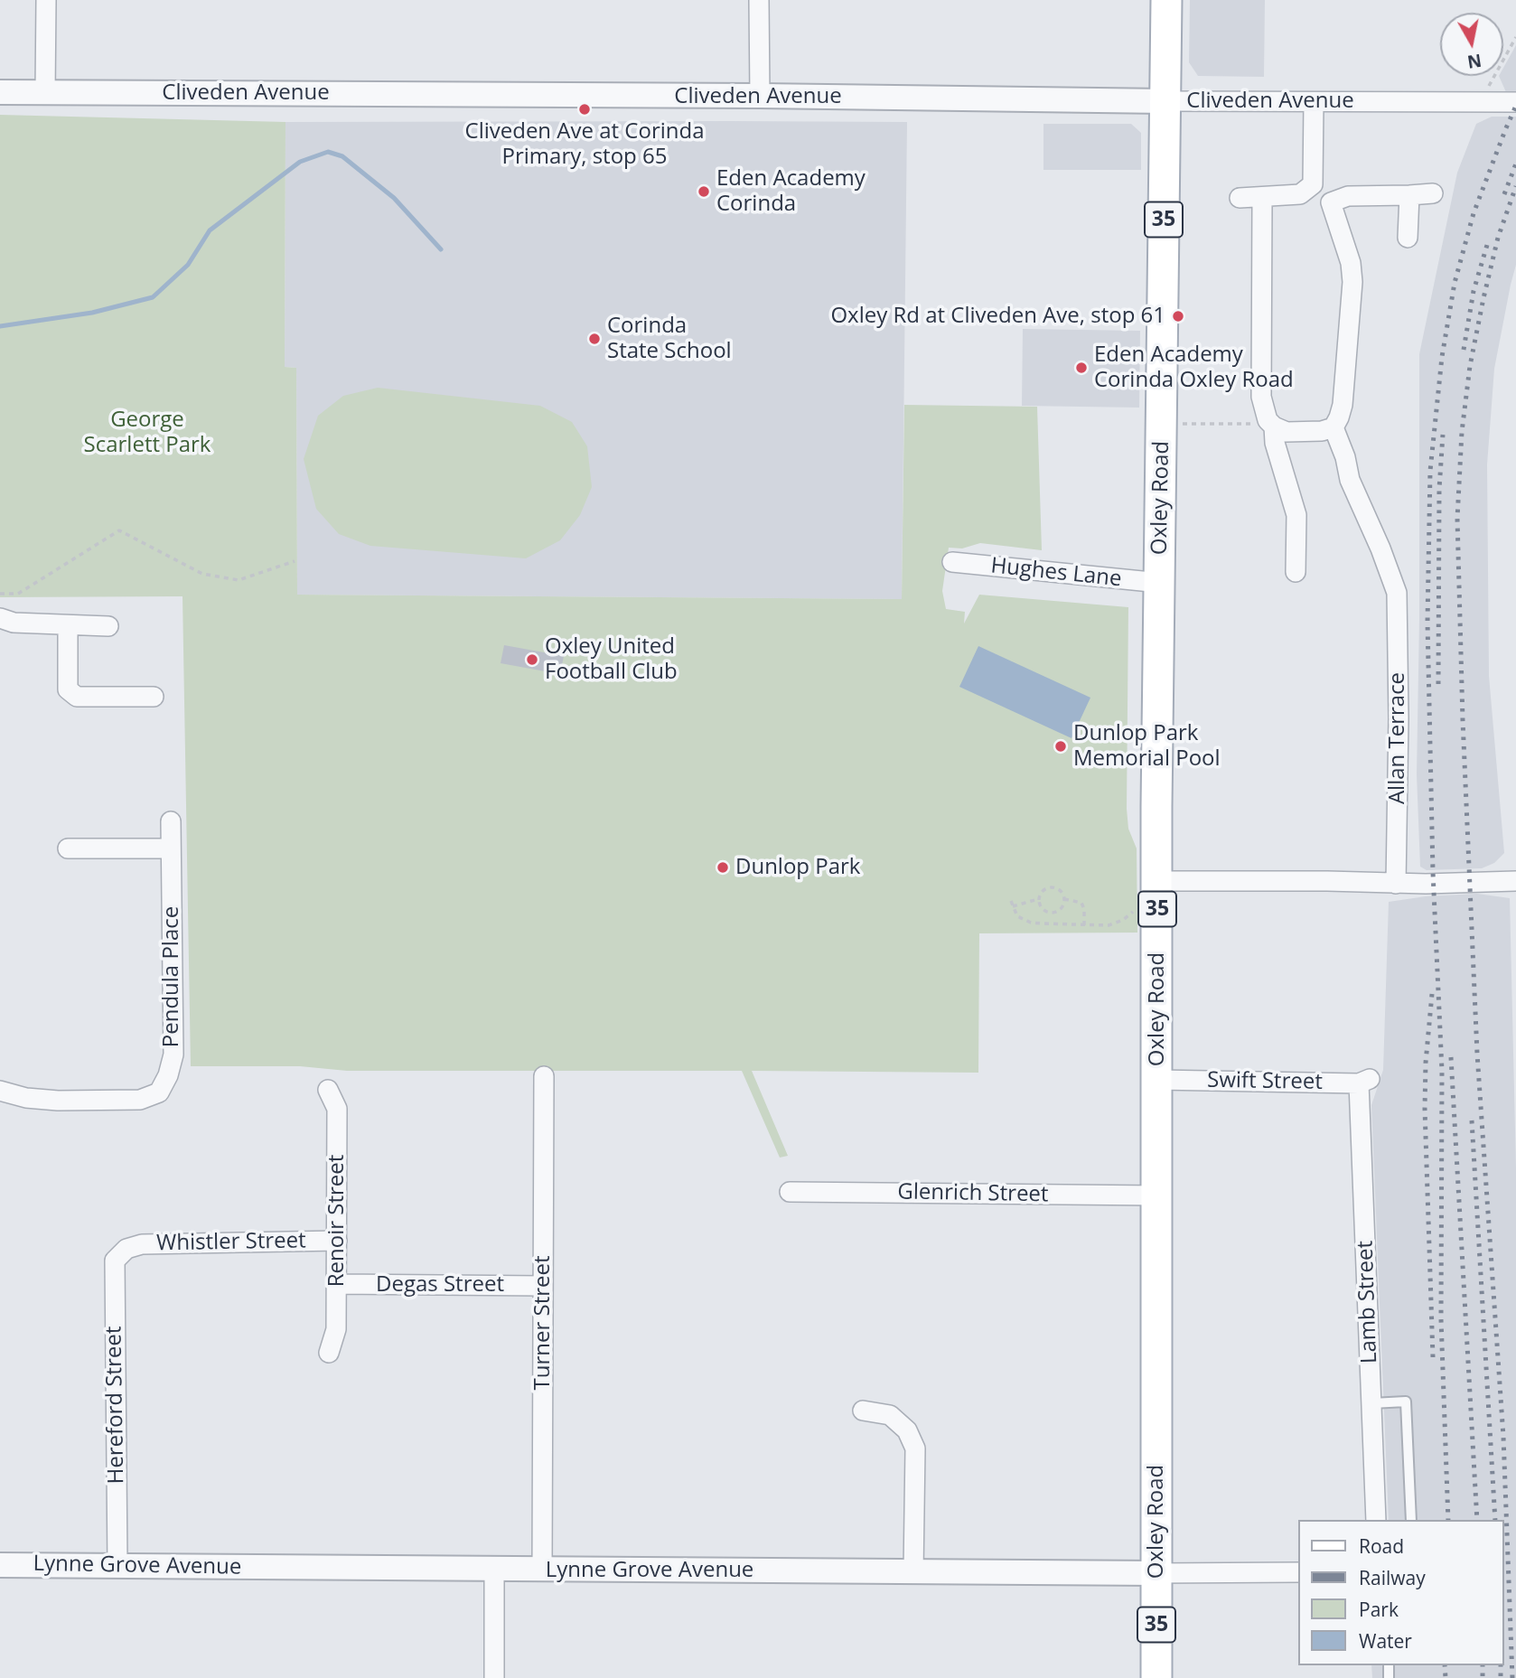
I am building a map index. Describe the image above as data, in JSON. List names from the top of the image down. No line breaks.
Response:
{"streets":{"main road":["35","Oxley Road"],"street":["Cliveden Avenue","Hughes Lane","Allan Terrace","Pendula Place","Swift Street","Glenrich Street","Renoir Street","Whistler Street","Degas Street","Lamb Street","Turner Street","Hereford Street","Lynne Grove Avenue"]},"crossings":[["Cliveden Avenue","Oxley Road"],["Oxley Road","Hughes Lane"],["Oxley Road","Swift Street"],["Oxley Road","Glenrich Street"],["Oxley Road","Lynne Grove Avenue"],["Swift Street","Lamb Street"],["Renoir Street","Whistler Street"],["Renoir Street","Degas Street"],["Whistler Street","Hereford Street"],["Degas Street","Turner Street"],["Turner Street","Lynne Grove Avenue"],["Hereford Street","Lynne Grove Avenue"]],"parks":["George Scarlett Park"],"places":["Cliveden Ave at Corinda Primary, stop 65","Eden Academy Corinda","Oxley Rd at Cliveden Ave, stop 61","Corinda State School","Eden Academy Corinda Oxley Road","Oxley United Football Club","Dunlop Park Memorial Pool","Dunlop Park"],"legend":["Road","Railway","Park","Water"],"north":"bottom"}
